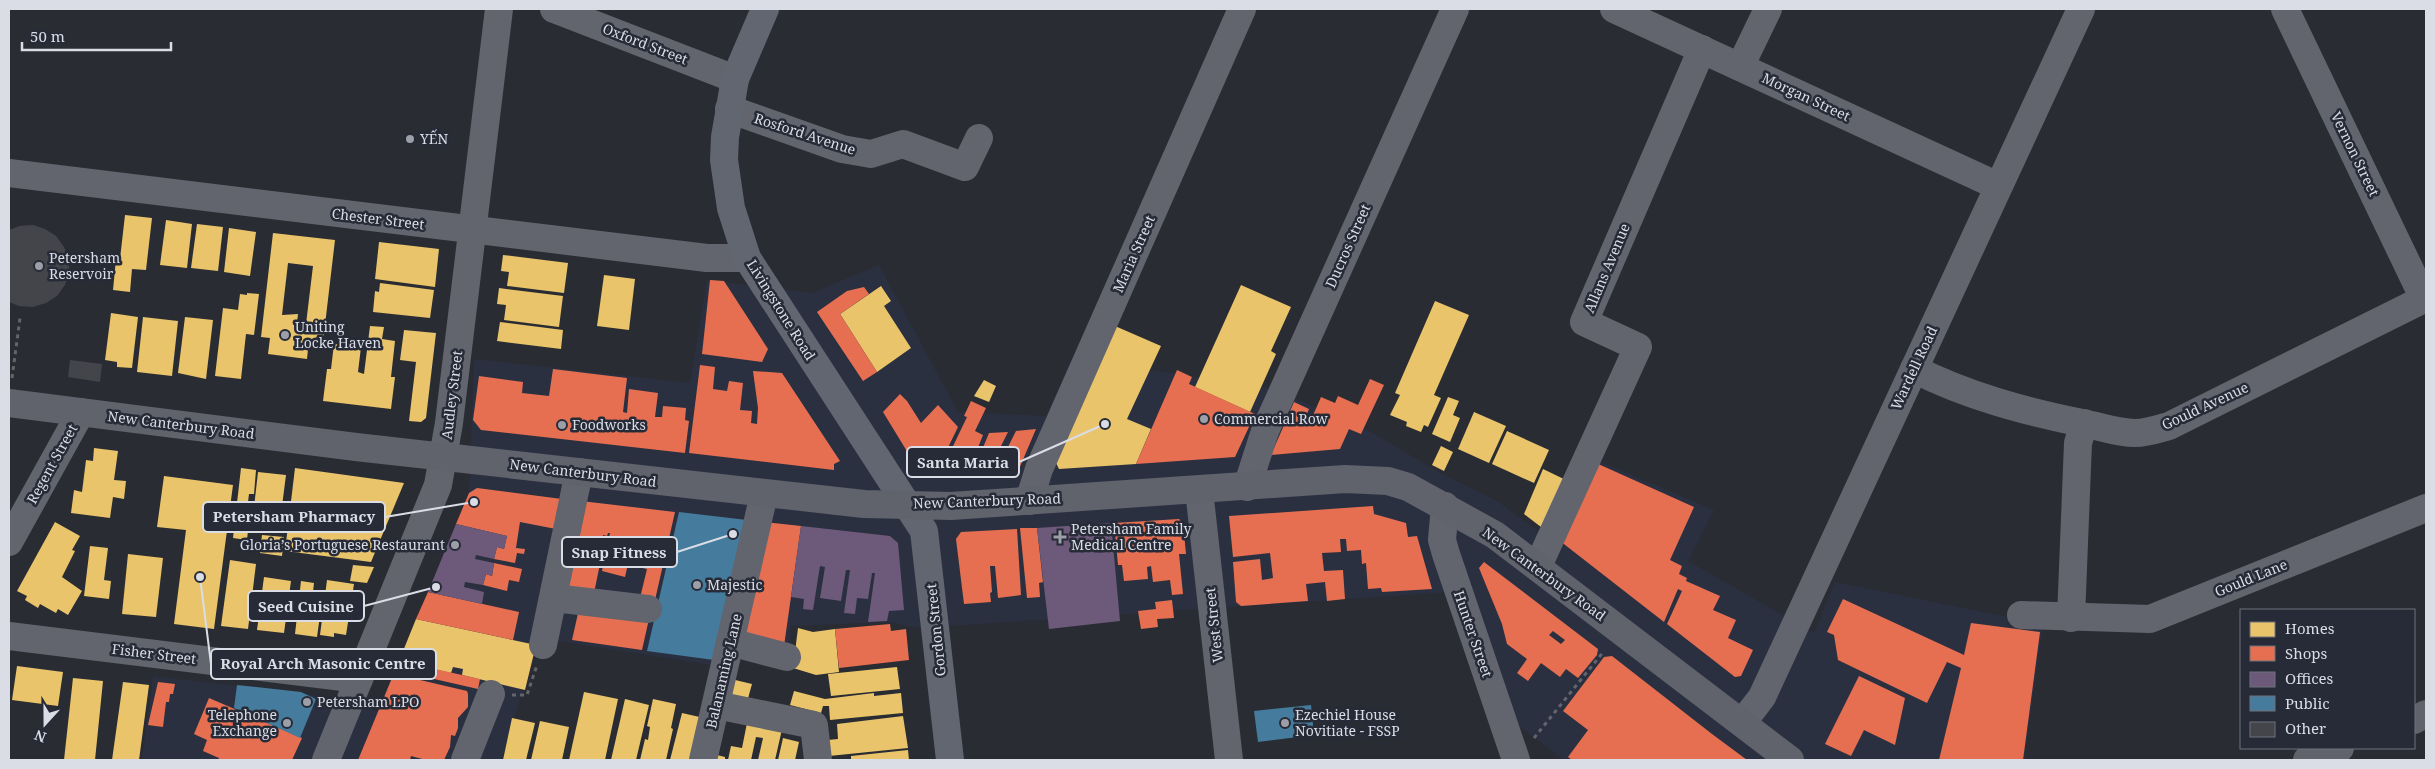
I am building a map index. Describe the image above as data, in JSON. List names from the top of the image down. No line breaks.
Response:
{"streets":{"highway":["New Canterbury Road"],"main road":["Livingstone Road","Gordon Street"],"street":["Oxford Street","Morgan Street","Rosford Avenue","Vernon Street","Chester Street","Ducros Street","Maria Street","Allans Avenue","Wardell Road","Audley Street","Gould Avenue","Regent Street","Gould Lane","West Street","Hunter Street","Fisher Street","Balanaming Lane"]},"crossings":[["Oxford Street","Livingstone Road"],["Morgan Street","Allans Avenue"],["Morgan Street","Wardell Road"],["Rosford Avenue","Livingstone Road"],["Vernon Street","Gould Avenue"],["Chester Street","Livingstone Road"],["Chester Street","Audley Street"],["Ducros Street","New Canterbury Road"],["Maria Street","New Canterbury Road"],["Allans Avenue","New Canterbury Road"],["Livingstone Road","New Canterbury Road"],["Livingstone Road","Gordon Street"],["Wardell Road","Gould Avenue"],["Wardell Road","New Canterbury Road"],["Audley Street","New Canterbury Road"],["Audley Street","Fisher Street"],["New Canterbury Road","Regent Street"],["New Canterbury Road","West Street"],["New Canterbury Road","Gordon Street"],["New Canterbury Road","Hunter Street"],["New Canterbury Road","Balanaming Lane"]],"places":{"other":["YẾN","Petersham Reservoir","Uniting Locke Haven","Commercial Row","Santa Maria","Foodworks","Petersham Pharmacy","Snap Fitness","Gloria’s Portuguese Restaurant","Royal Arch Masonic Centre","Majestic","Seed Cuisine","Petersham LPO","Telephone Exchange","Ezechiel House Novitiate - FSSP"],"health":["Petersham Family Medical Centre"]},"legend":["Homes","Shops","Offices","Public","Other"],"scale_bar":"50 m","north":"bottom"}
